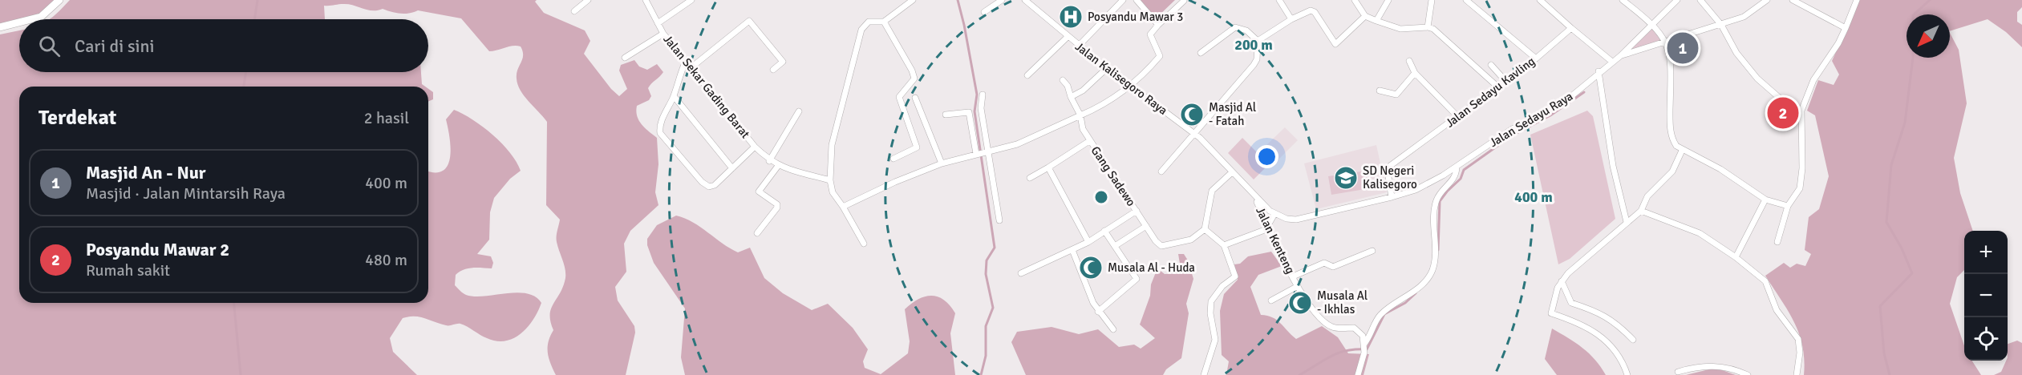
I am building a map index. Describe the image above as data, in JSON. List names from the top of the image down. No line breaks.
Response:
{"streets":{"street":["Jalan Kalisegoro Raya","Jalan Sekar Gading Barat","Jalan Sedayu Kavling","Jalan Sedayu Raya","Gang Sadewo","Jalan Kenteng"]},"crossings":[["Jalan Kalisegoro Raya","Jalan Sedayu Kavling"],["Jalan Kalisegoro Raya","Jalan Sedayu Raya"],["Jalan Kalisegoro Raya","Jalan Kenteng"],["Jalan Sedayu Kavling","Jalan Sedayu Raya"]],"places":{"hospital":["Posyandu Mawar 3"],"mosque":["Masjid Al - Fatah","Musala Al - Huda","Musala Al - Ikhlas"],"school or university":["SD Negeri Kalisegoro"]},"north":"bottom left","page":{"search":"Cari di sini","pins":["1","2"],"heading":["Terdekat","2 hasil"],"list":[{"mark":"1","name":"Masjid An - Nur","note":"Masjid · Jalan Mintarsih Raya","value":"400 m"},{"mark":"2","name":"Posyandu Mawar 2","note":"Rumah sakit","value":"480 m"}],"map_buttons":["+","−"]},"rings":["200 m","400 m"]}
